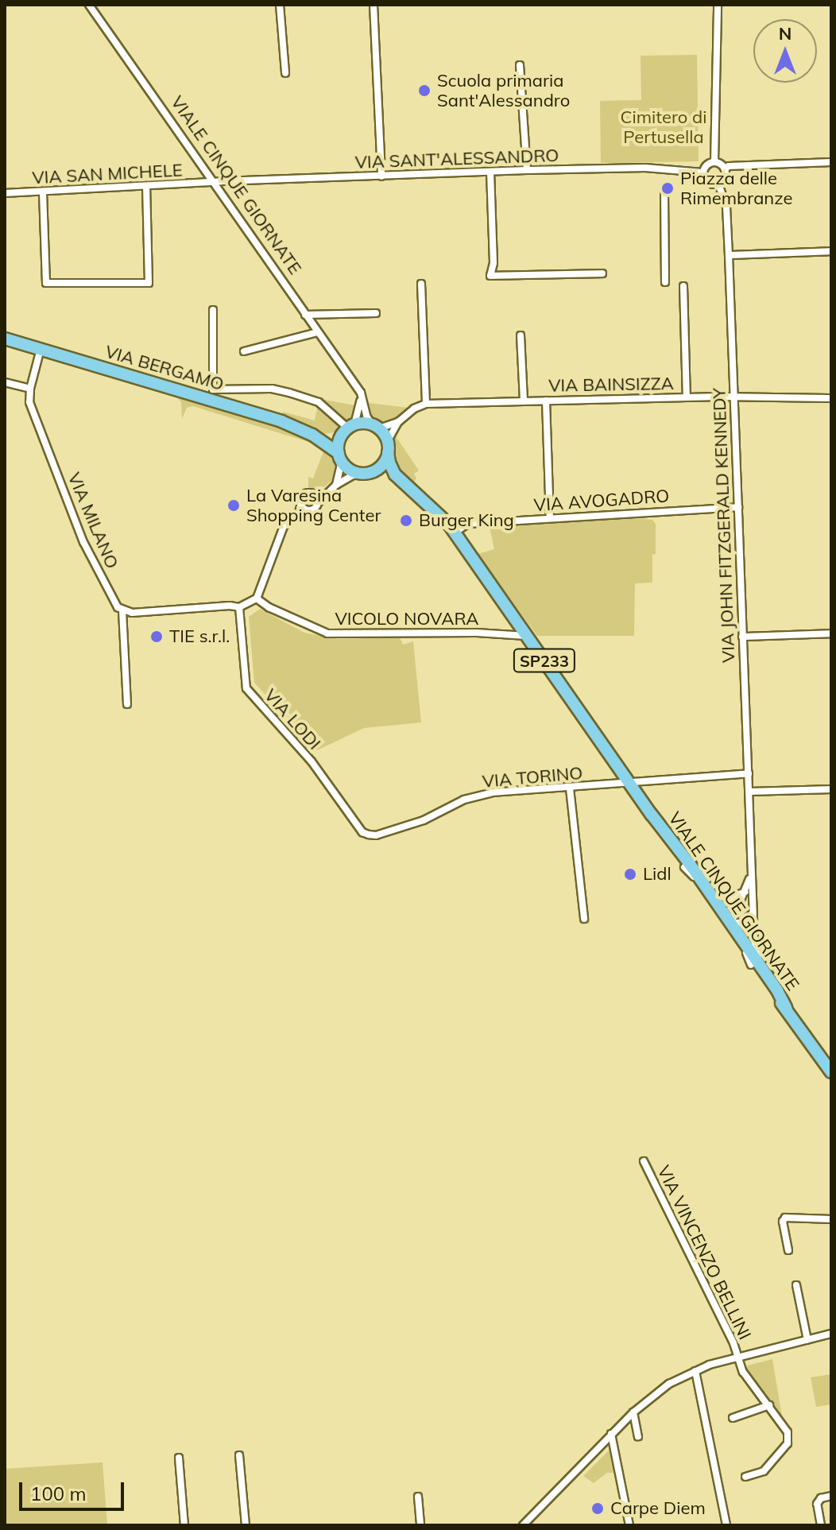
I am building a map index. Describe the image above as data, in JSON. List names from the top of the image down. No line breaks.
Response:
{"streets":{"main road":["VIALE CINQUE GIORNATE","VIA BERGAMO","SP233"],"street":["VIA SANT'ALESSANDRO","VIA SAN MICHELE","VIA BAINSIZZA","VIA AVOGADRO","VIA MILANO","VIA JOHN FITZGERALD KENNEDY","VICOLO NOVARA","VIA LODI","VIA TORINO","VIA VINCENZO BELLINI"]},"crossings":[["VIA SANT'ALESSANDRO","VIA SAN MICHELE"],["VIA SANT'ALESSANDRO","VIALE CINQUE GIORNATE"],["VIA SANT'ALESSANDRO","VIA JOHN FITZGERALD KENNEDY"],["VIA SAN MICHELE","VIALE CINQUE GIORNATE"],["VIALE CINQUE GIORNATE","VIA BERGAMO"],["VIALE CINQUE GIORNATE","VIA AVOGADRO"],["VIALE CINQUE GIORNATE","VIA JOHN FITZGERALD KENNEDY"],["VIALE CINQUE GIORNATE","VICOLO NOVARA"],["VIALE CINQUE GIORNATE","SP233"],["VIALE CINQUE GIORNATE","VIA TORINO"],["VIA BERGAMO","VIA MILANO"],["VIA BERGAMO","SP233"],["VIA BAINSIZZA","VIA JOHN FITZGERALD KENNEDY"],["VIA AVOGADRO","VIA JOHN FITZGERALD KENNEDY"],["VIA JOHN FITZGERALD KENNEDY","VIA TORINO"],["VIA LODI","VIA TORINO"]],"parks":["Cimitero di Pertusella"],"places":["Scuola primaria Sant'Alessandro","Piazza delle Rimembranze","La Varesina Shopping Center","Burger King","TIE s.r.l.","Lidl","Carpe Diem"],"scale_bar":"100 m","north":"top"}
